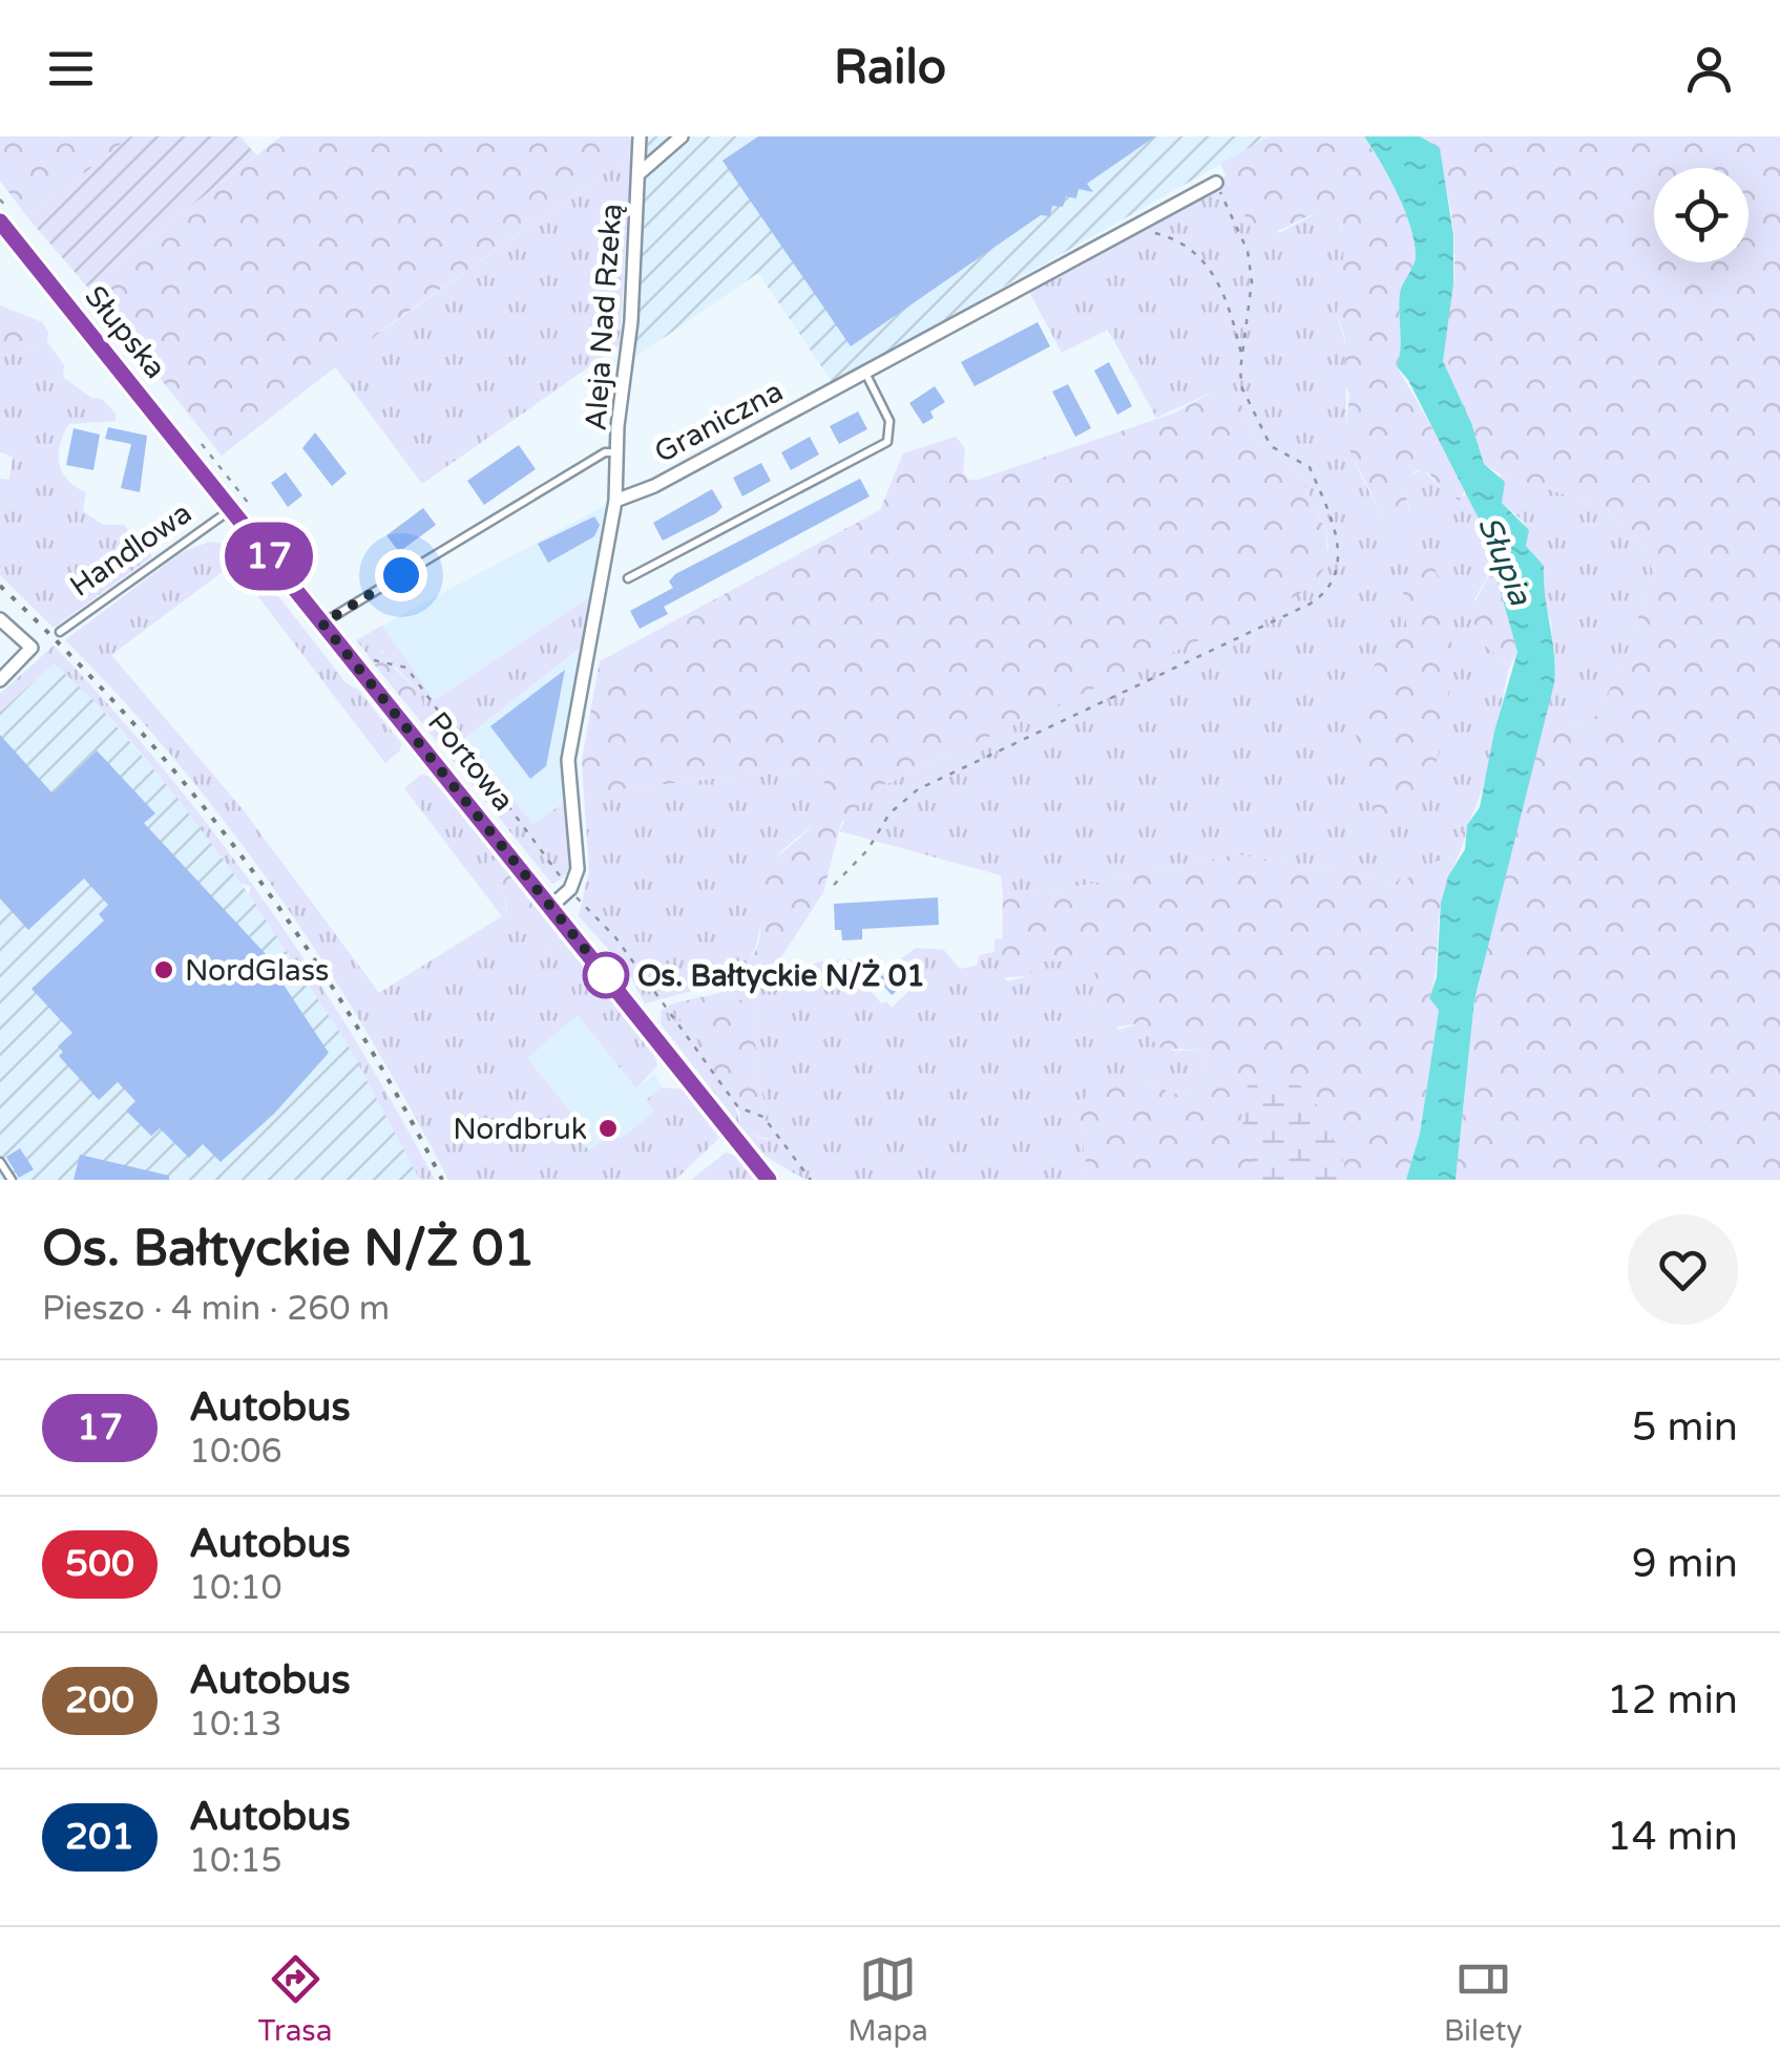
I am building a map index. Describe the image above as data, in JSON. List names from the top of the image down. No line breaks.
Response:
{"streets":{"main road":["Słupska","Portowa"],"street":["Aleja Nad Rzeką","Graniczna"],"lane":["Handlowa"]},"crossings":[["Aleja Nad Rzeką","Graniczna"],["Słupska","Portowa"],["Handlowa","Portowa"]],"water":["Słupia"],"places":["NordGlass","Os. Bałtyckie N/Ż 01","Nordbruk"],"lines":["bus line 17"],"page":{"header":"Railo","on_map":"17","heading":["Os. Bałtyckie N/Ż 01","Pieszo · 4 min · 260 m"],"list":[{"mark":"17","name":"Autobus","note":"10:06","value":"5 min"},{"mark":"500","name":"Autobus","note":"10:10","value":"9 min"},{"mark":"200","name":"Autobus","note":"10:13","value":"12 min"},{"mark":"201","name":"Autobus","note":"10:15","value":"14 min"}],"tabs":["Trasa","Mapa","Bilety"]}}
